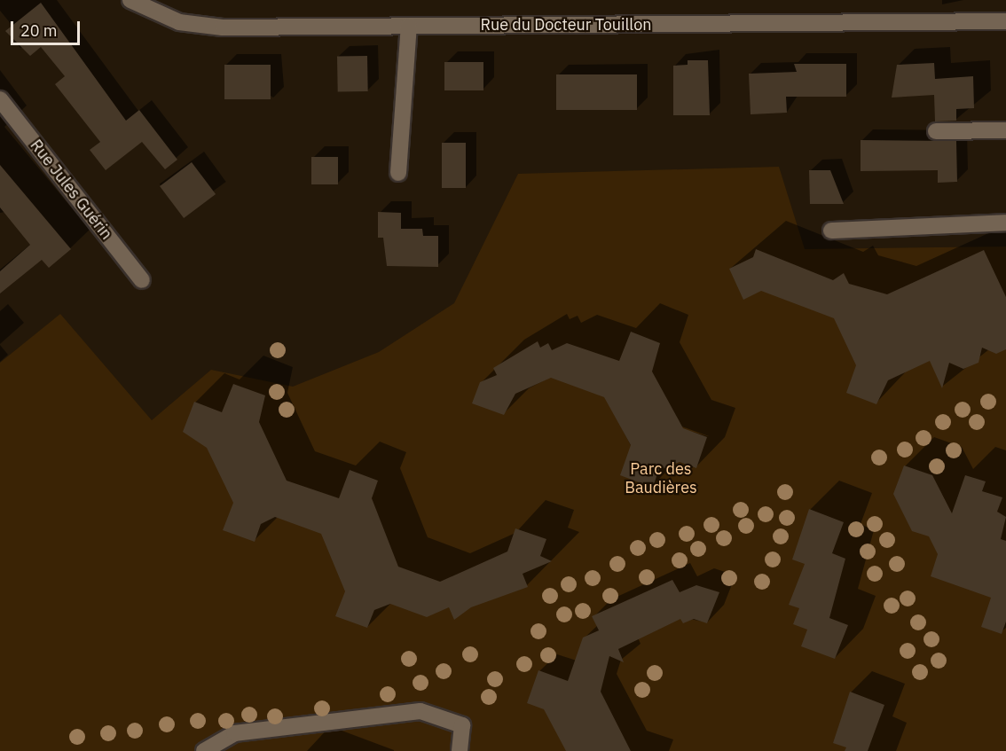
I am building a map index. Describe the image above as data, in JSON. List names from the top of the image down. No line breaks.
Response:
{"streets":{"street":["Rue du Docteur Touillon","Rue Jules Guérin"]},"parks":["Parc des Baudières"],"scale_bar":"20 m"}
